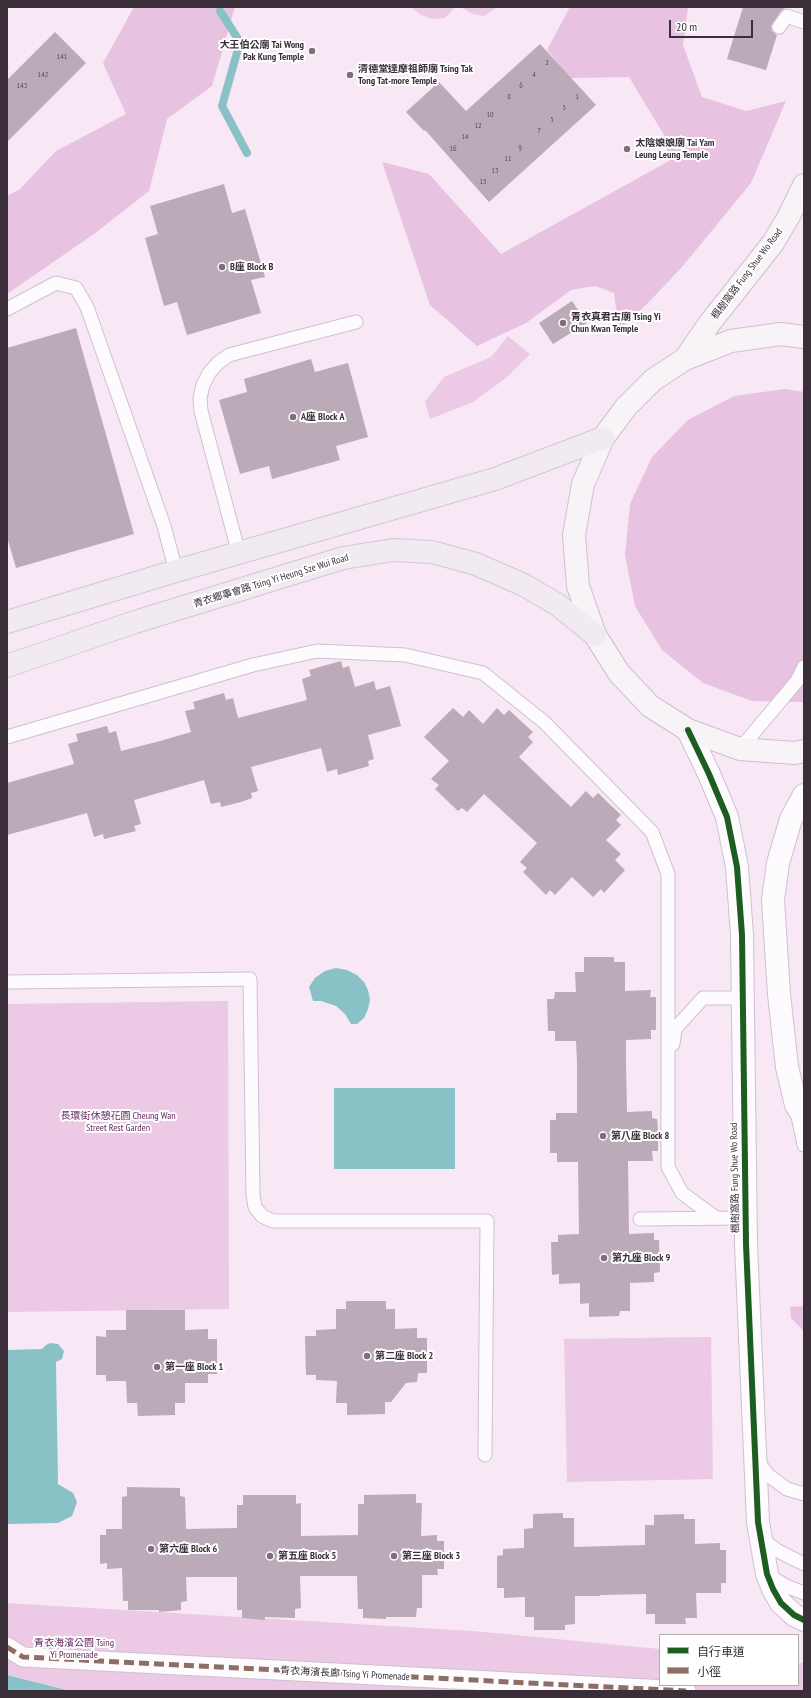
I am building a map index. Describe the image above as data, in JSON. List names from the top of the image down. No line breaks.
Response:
{"streets":{"main road":["楓樹窩路 Fung Shue Wo Road","青衣鄉事會路 Tsing Yi Heung Sze Wui Road"],"street":["青衣海濱長廊 Tsing Yi Promenade"]},"parks":["長環街休憩花園 Cheung Wan Street Rest Garden","青衣海濱公園 Tsing Yi Promenade"],"places":["大王伯公廟 Tai Wong Pak Kung Temple","清德堂達摩祖師廟 Tsing Tak Tong Tat-more Temple","太陰娘娘廟 Tai Yam Leung Leung Temple","B座 Block B","青衣真君古廟 Tsing Yi Chun Kwan Temple","A座 Block A","第八座 Block 8","第九座 Block 9","第二座 Block 2","第一座 Block 1","第六座 Block 6","第五座 Block 5","第三座 Block 3"],"house_numbers":["141","2","142","4","143","6","8","1","3","10","5","12","7","14","9","16","11","13","15"],"legend":["自行車道","小徑"],"scale_bar":"20 m"}
